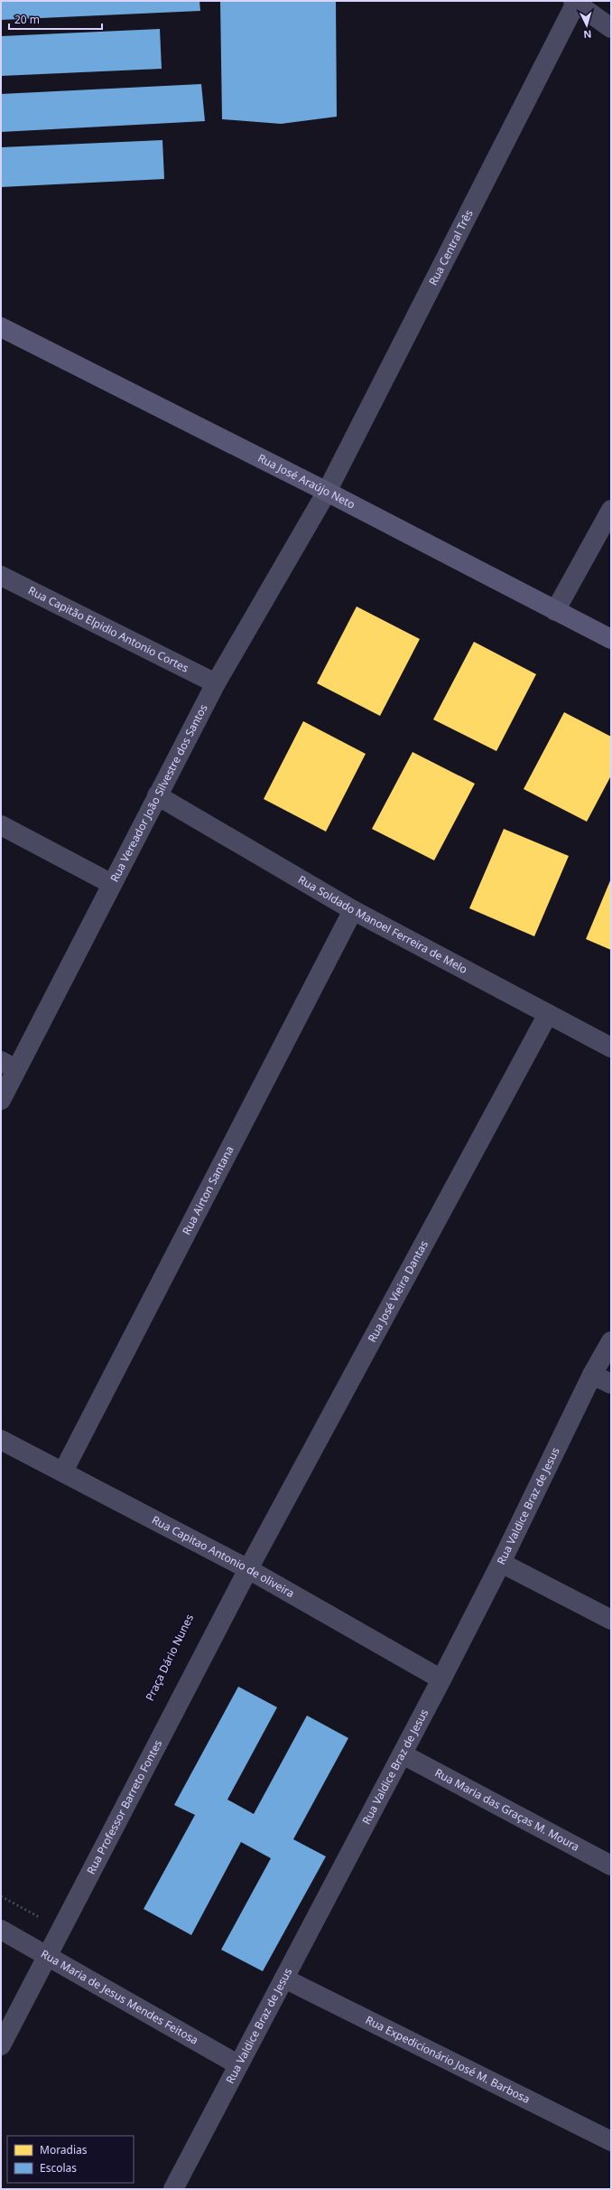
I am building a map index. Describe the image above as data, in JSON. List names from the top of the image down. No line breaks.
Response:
{"streets":{"street":["Rua Central Três","Rua José Araújo Neto","Rua Capitão Elpidio Antonio Cortes","Rua Vereador João Silvestre dos Santos","Rua Soldado Manoel Ferreira de Melo","Rua Airton Santana","Rua José Vieira Dantas","Rua Valdice Braz de Jesus","Rua Capitao Antonio de oliveira","Rua Professor Barreto Fontes","Rua Maria das Graças M. Moura","Rua Maria de Jesus Mendes Feitosa","Rua Expedicionário José M. Barbosa"]},"crossings":[["Rua Central Três","Rua José Araújo Neto"],["Rua Central Três","Rua Vereador João Silvestre dos Santos"],["Rua José Araújo Neto","Rua Vereador João Silvestre dos Santos"],["Rua Capitão Elpidio Antonio Cortes","Rua Vereador João Silvestre dos Santos"],["Rua Vereador João Silvestre dos Santos","Rua Soldado Manoel Ferreira de Melo"],["Rua Soldado Manoel Ferreira de Melo","Rua Airton Santana"],["Rua Soldado Manoel Ferreira de Melo","Rua José Vieira Dantas"],["Rua Airton Santana","Rua Capitao Antonio de oliveira"],["Rua José Vieira Dantas","Rua Capitao Antonio de oliveira"],["Rua José Vieira Dantas","Rua Professor Barreto Fontes"],["Rua Valdice Braz de Jesus","Rua Capitao Antonio de oliveira"],["Rua Valdice Braz de Jesus","Rua Maria das Graças M. Moura"],["Rua Valdice Braz de Jesus","Rua Maria de Jesus Mendes Feitosa"],["Rua Valdice Braz de Jesus","Rua Expedicionário José M. Barbosa"],["Rua Capitao Antonio de oliveira","Rua Professor Barreto Fontes"],["Rua Professor Barreto Fontes","Rua Maria de Jesus Mendes Feitosa"]],"legend":["Moradias","Escolas"],"scale_bar":"20 m","north":"bottom"}
